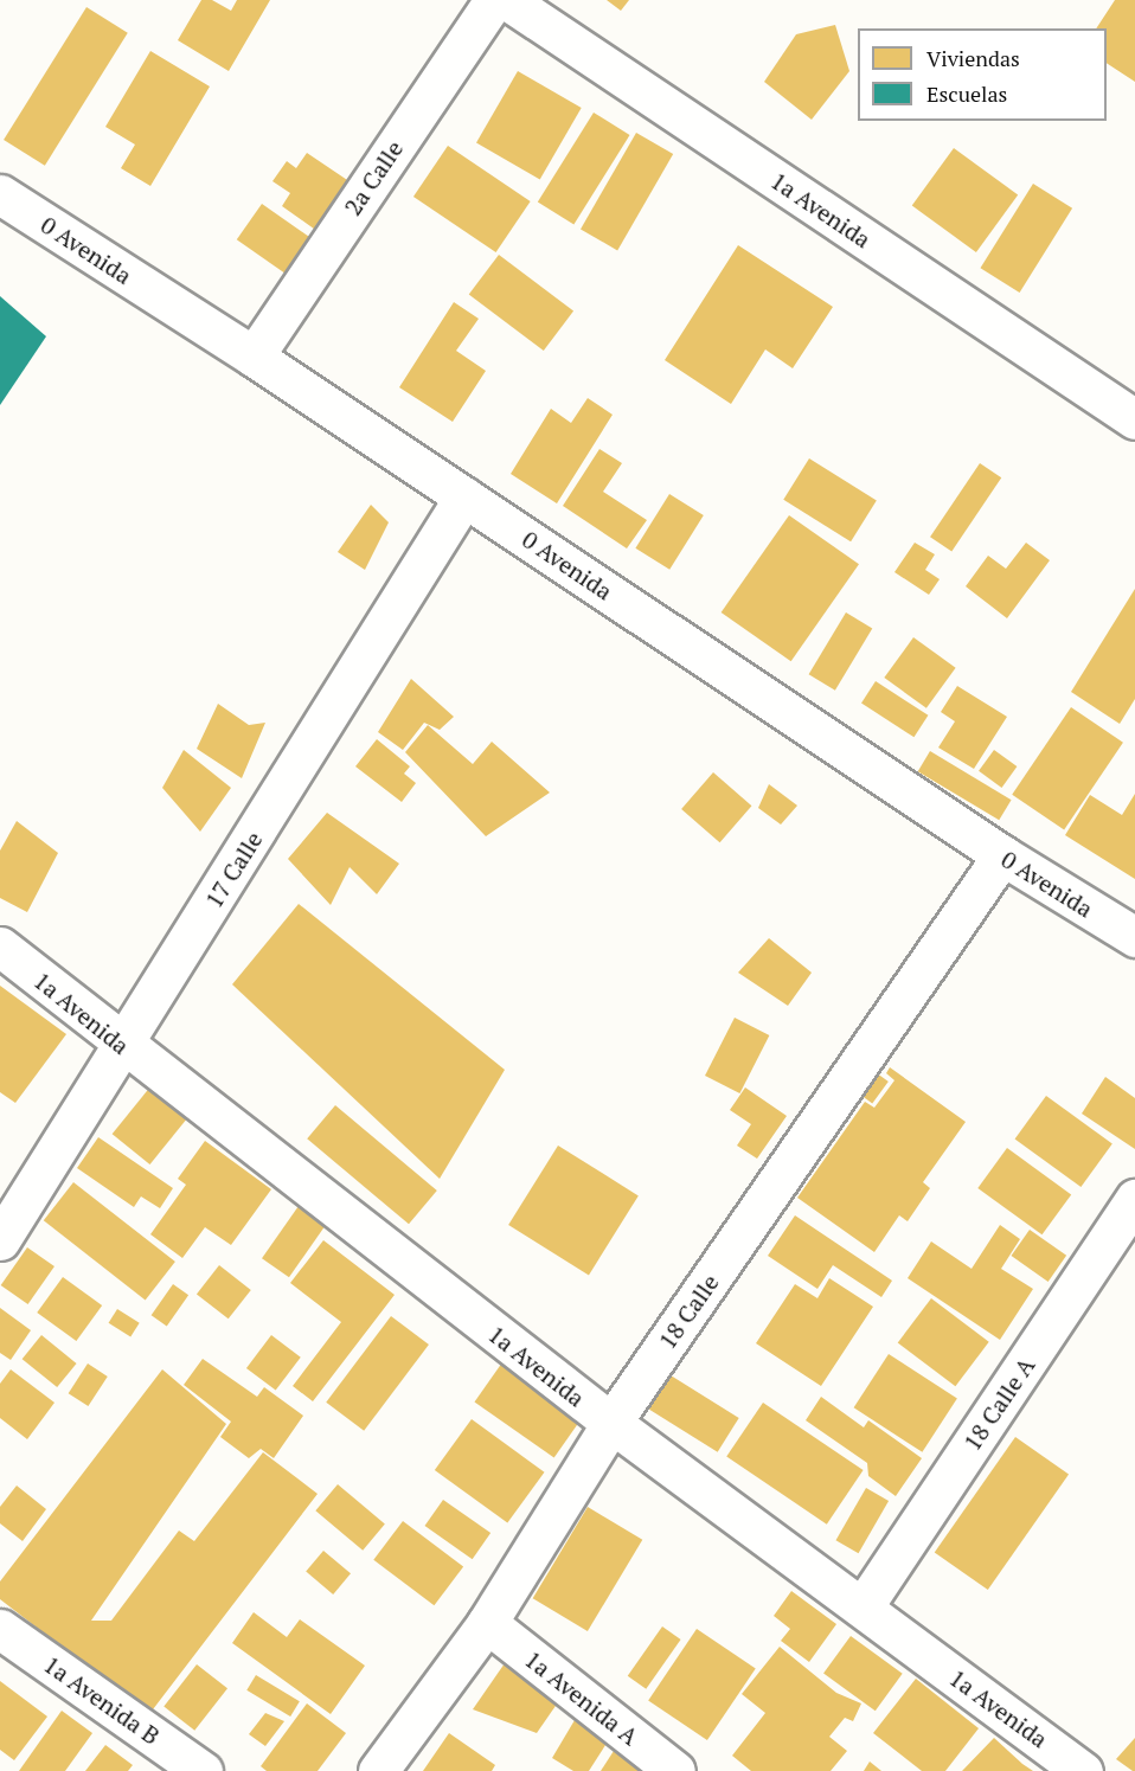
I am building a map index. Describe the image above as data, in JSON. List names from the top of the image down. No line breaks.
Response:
{"streets":{"street":["2a Calle","1a Avenida","0 Avenida","17 Calle","18 Calle","18 Calle A","1a Avenida A","1a Avenida B"]},"crossings":[["2a Calle","0 Avenida"],["1a Avenida","17 Calle"],["1a Avenida","18 Calle"],["1a Avenida","18 Calle A"],["0 Avenida","17 Calle"],["0 Avenida","18 Calle"],["18 Calle","1a Avenida A"]],"legend":["Viviendas","Escuelas"]}
